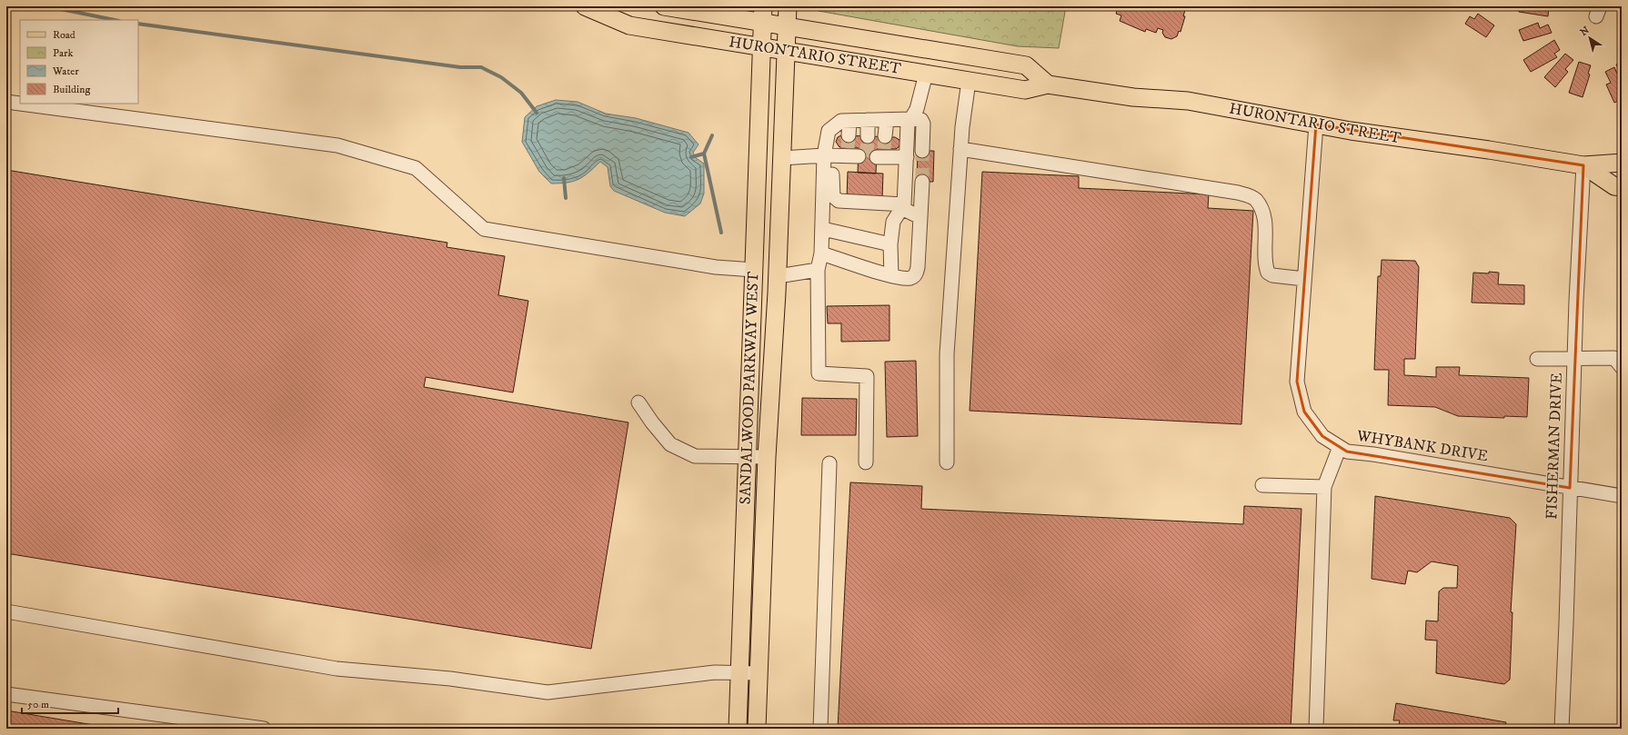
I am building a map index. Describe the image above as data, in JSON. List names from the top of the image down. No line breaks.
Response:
{"streets":{"main road":["HURONTARIO STREET","SANDALWOOD PARKWAY WEST"],"street":["WHYBANK DRIVE","FISHERMAN DRIVE"]},"crossings":[["HURONTARIO STREET","SANDALWOOD PARKWAY WEST"],["HURONTARIO STREET","WHYBANK DRIVE"],["HURONTARIO STREET","FISHERMAN DRIVE"],["WHYBANK DRIVE","FISHERMAN DRIVE"]],"legend":["Road","Park","Water","Building"],"scale_bar":"50 m","north":"top left"}
